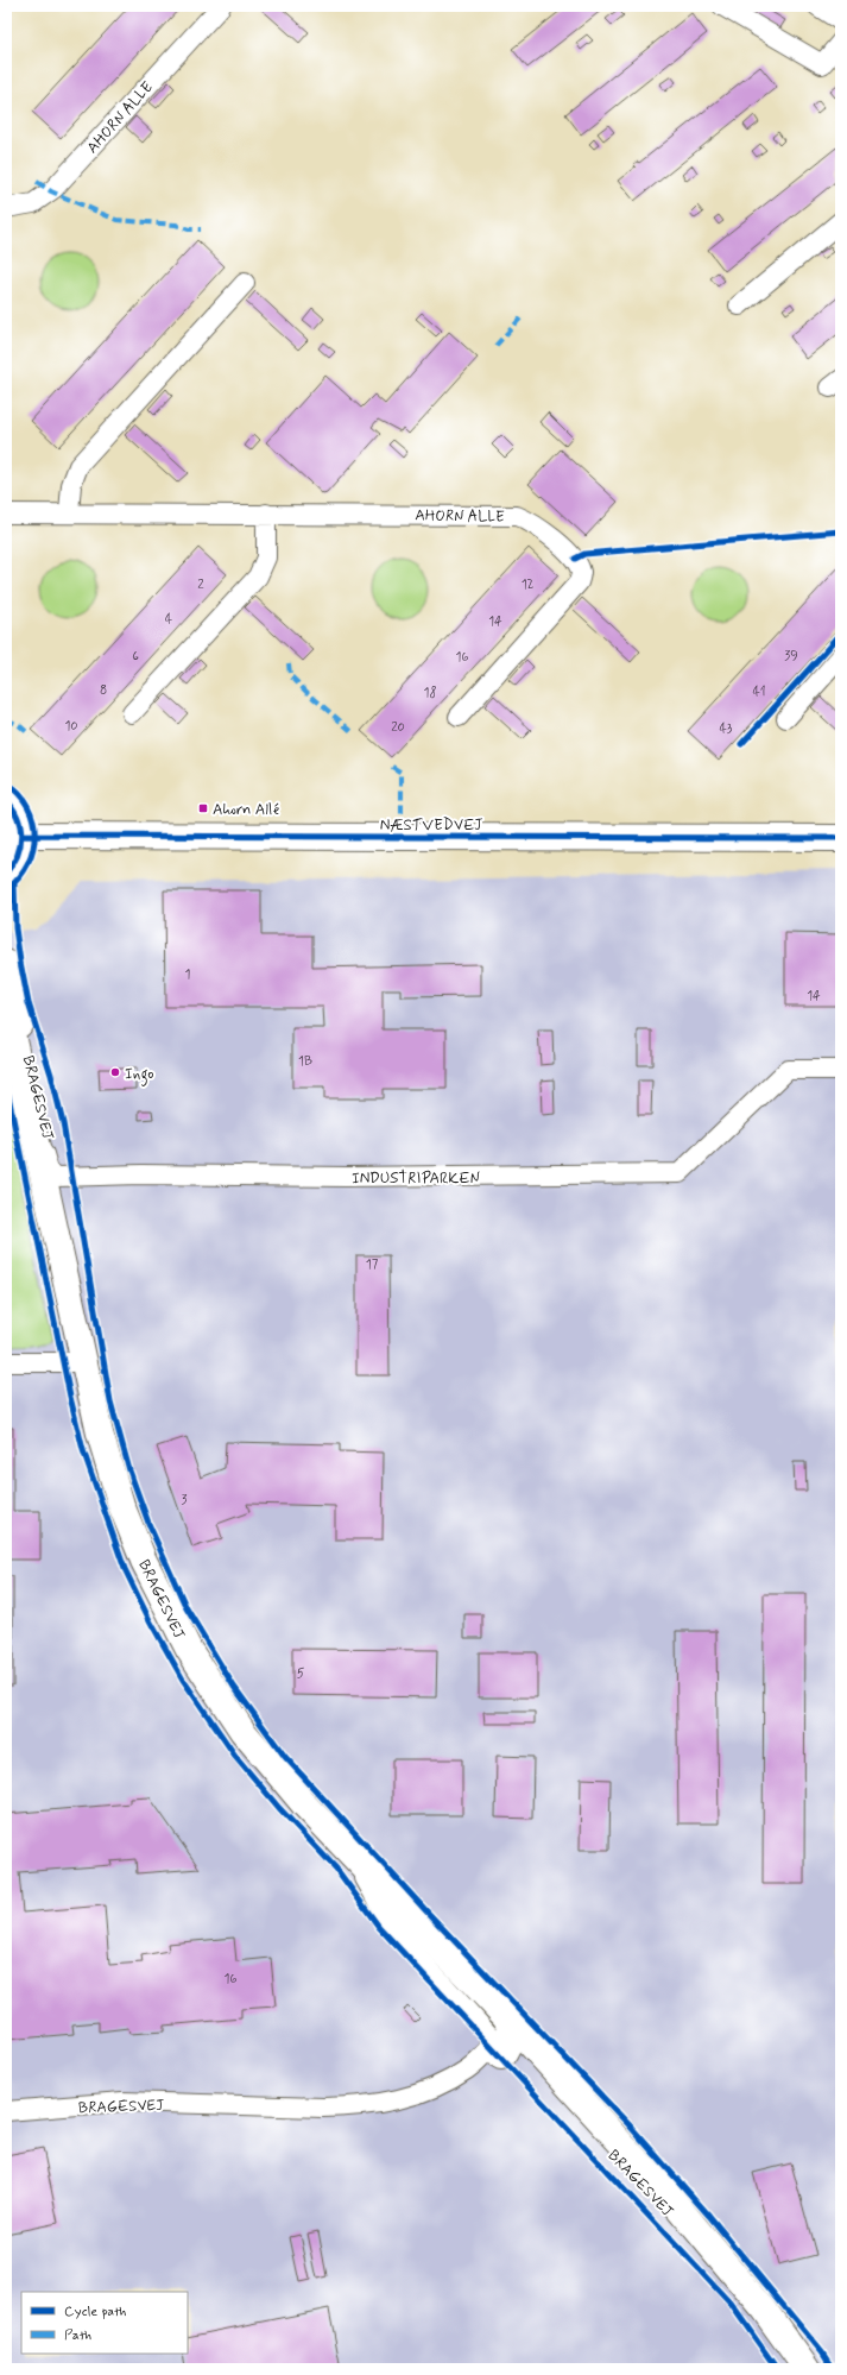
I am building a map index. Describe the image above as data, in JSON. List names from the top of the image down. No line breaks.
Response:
{"streets":{"main road":["NÆSTVEDVEJ","BRAGESVEJ"],"street":["AHORN ALLE","INDUSTRIPARKEN"]},"crossings":[["BRAGESVEJ","INDUSTRIPARKEN"]],"places":{"transit":["Ahorn Allé"],"other":["Ingo"]},"house_numbers":["2","12","4","14","6","39","16","8","41","18","10","20","43","1","14","1B","17","3","5","16"],"legend":["Cycle path","Path"]}
